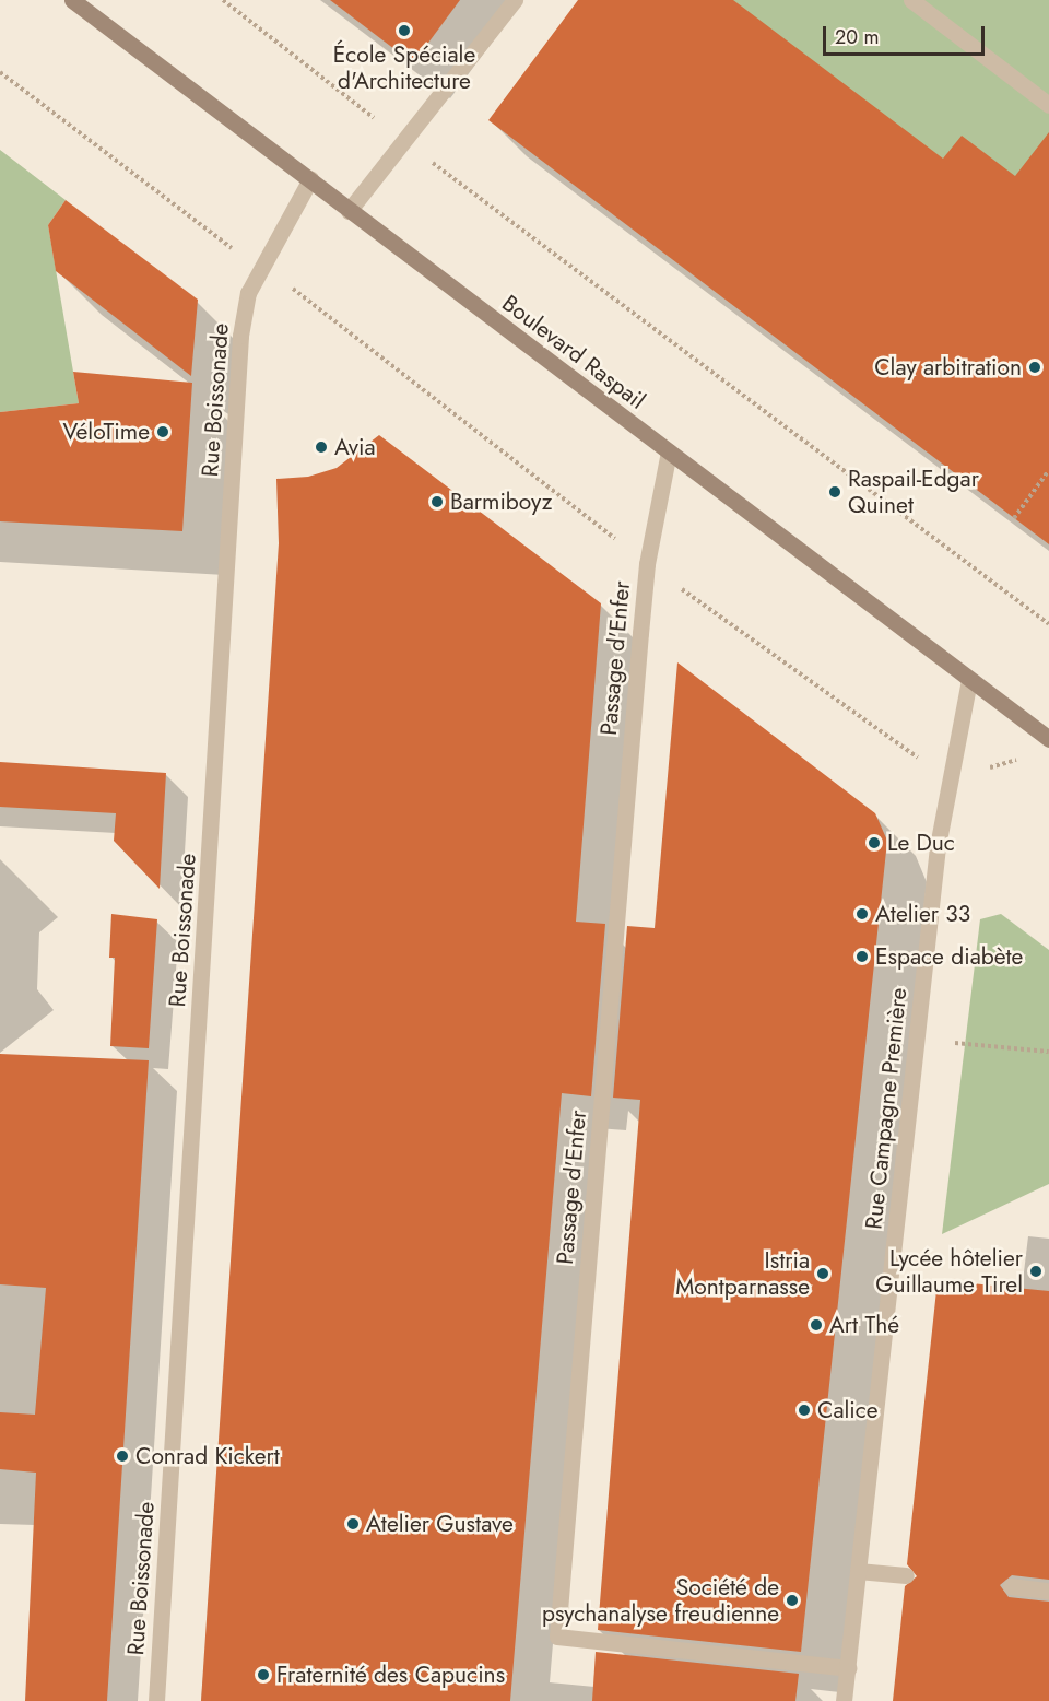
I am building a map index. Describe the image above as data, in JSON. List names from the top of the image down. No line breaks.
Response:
{"streets":{"main road":["Boulevard Raspail"],"street":["Rue Boissonade","Passage d'Enfer","Rue Campagne Première"]},"crossings":[["Boulevard Raspail","Rue Boissonade"],["Boulevard Raspail","Passage d'Enfer"],["Boulevard Raspail","Rue Campagne Première"],["Passage d'Enfer","Rue Campagne Première"]],"places":["École Spéciale d'Architecture","Clay arbitration","VéloTime","Avia","Raspail-Edgar Quinet","Barmiboyz","Le Duc","Atelier 33","Espace diabète","Lycée hôtelier Guillaume Tirel","Istria Montparnasse","Art Thé","Calice","Conrad Kickert","Atelier Gustave","Société de psychanalyse freudienne","Fraternité des Capucins"],"scale_bar":"20 m"}
